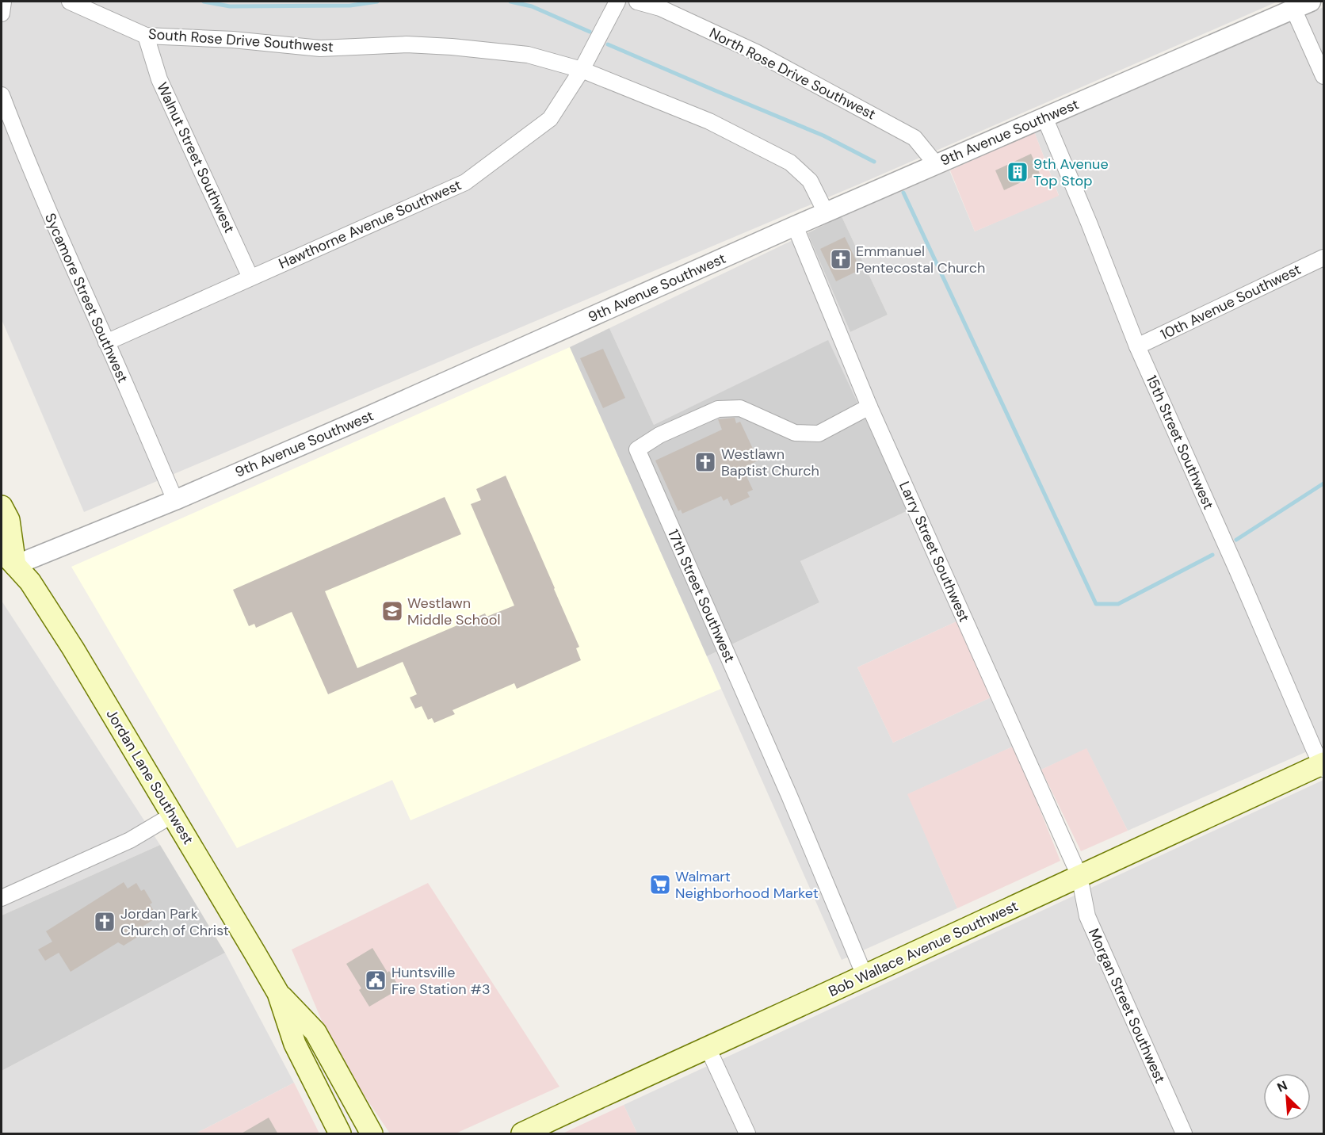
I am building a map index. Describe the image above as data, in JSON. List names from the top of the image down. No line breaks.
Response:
{"streets":{"main road":["Jordan Lane Southwest","Bob Wallace Avenue Southwest"],"street":["South Rose Drive Southwest","North Rose Drive Southwest","9th Avenue Southwest","Walnut Street Southwest","Hawthorne Avenue Southwest","Sycamore Street Southwest","10th Avenue Southwest","15th Street Southwest","Larry Street Southwest","17th Street Southwest","Morgan Street Southwest"]},"crossings":[["South Rose Drive Southwest","9th Avenue Southwest"],["South Rose Drive Southwest","Walnut Street Southwest"],["South Rose Drive Southwest","Hawthorne Avenue Southwest"],["North Rose Drive Southwest","9th Avenue Southwest"],["9th Avenue Southwest","Sycamore Street Southwest"],["9th Avenue Southwest","15th Street Southwest"],["9th Avenue Southwest","Larry Street Southwest"],["9th Avenue Southwest","Jordan Lane Southwest"],["Walnut Street Southwest","Hawthorne Avenue Southwest"],["Hawthorne Avenue Southwest","Sycamore Street Southwest"],["10th Avenue Southwest","15th Street Southwest"],["15th Street Southwest","Bob Wallace Avenue Southwest"],["Larry Street Southwest","17th Street Southwest"],["Larry Street Southwest","Bob Wallace Avenue Southwest"],["Larry Street Southwest","Morgan Street Southwest"],["17th Street Southwest","Bob Wallace Avenue Southwest"],["Bob Wallace Avenue Southwest","Morgan Street Southwest"]],"places":{"building":["9th Avenue Top Stop"],"church":["Emmanuel Pentecostal Church","Westlawn Baptist Church","Jordan Park Church of Christ"],"school or university":["Westlawn Middle School"],"supermarket":["Walmart Neighborhood Market"],"public building":["Huntsville Fire Station #3"]},"north":"top left"}
